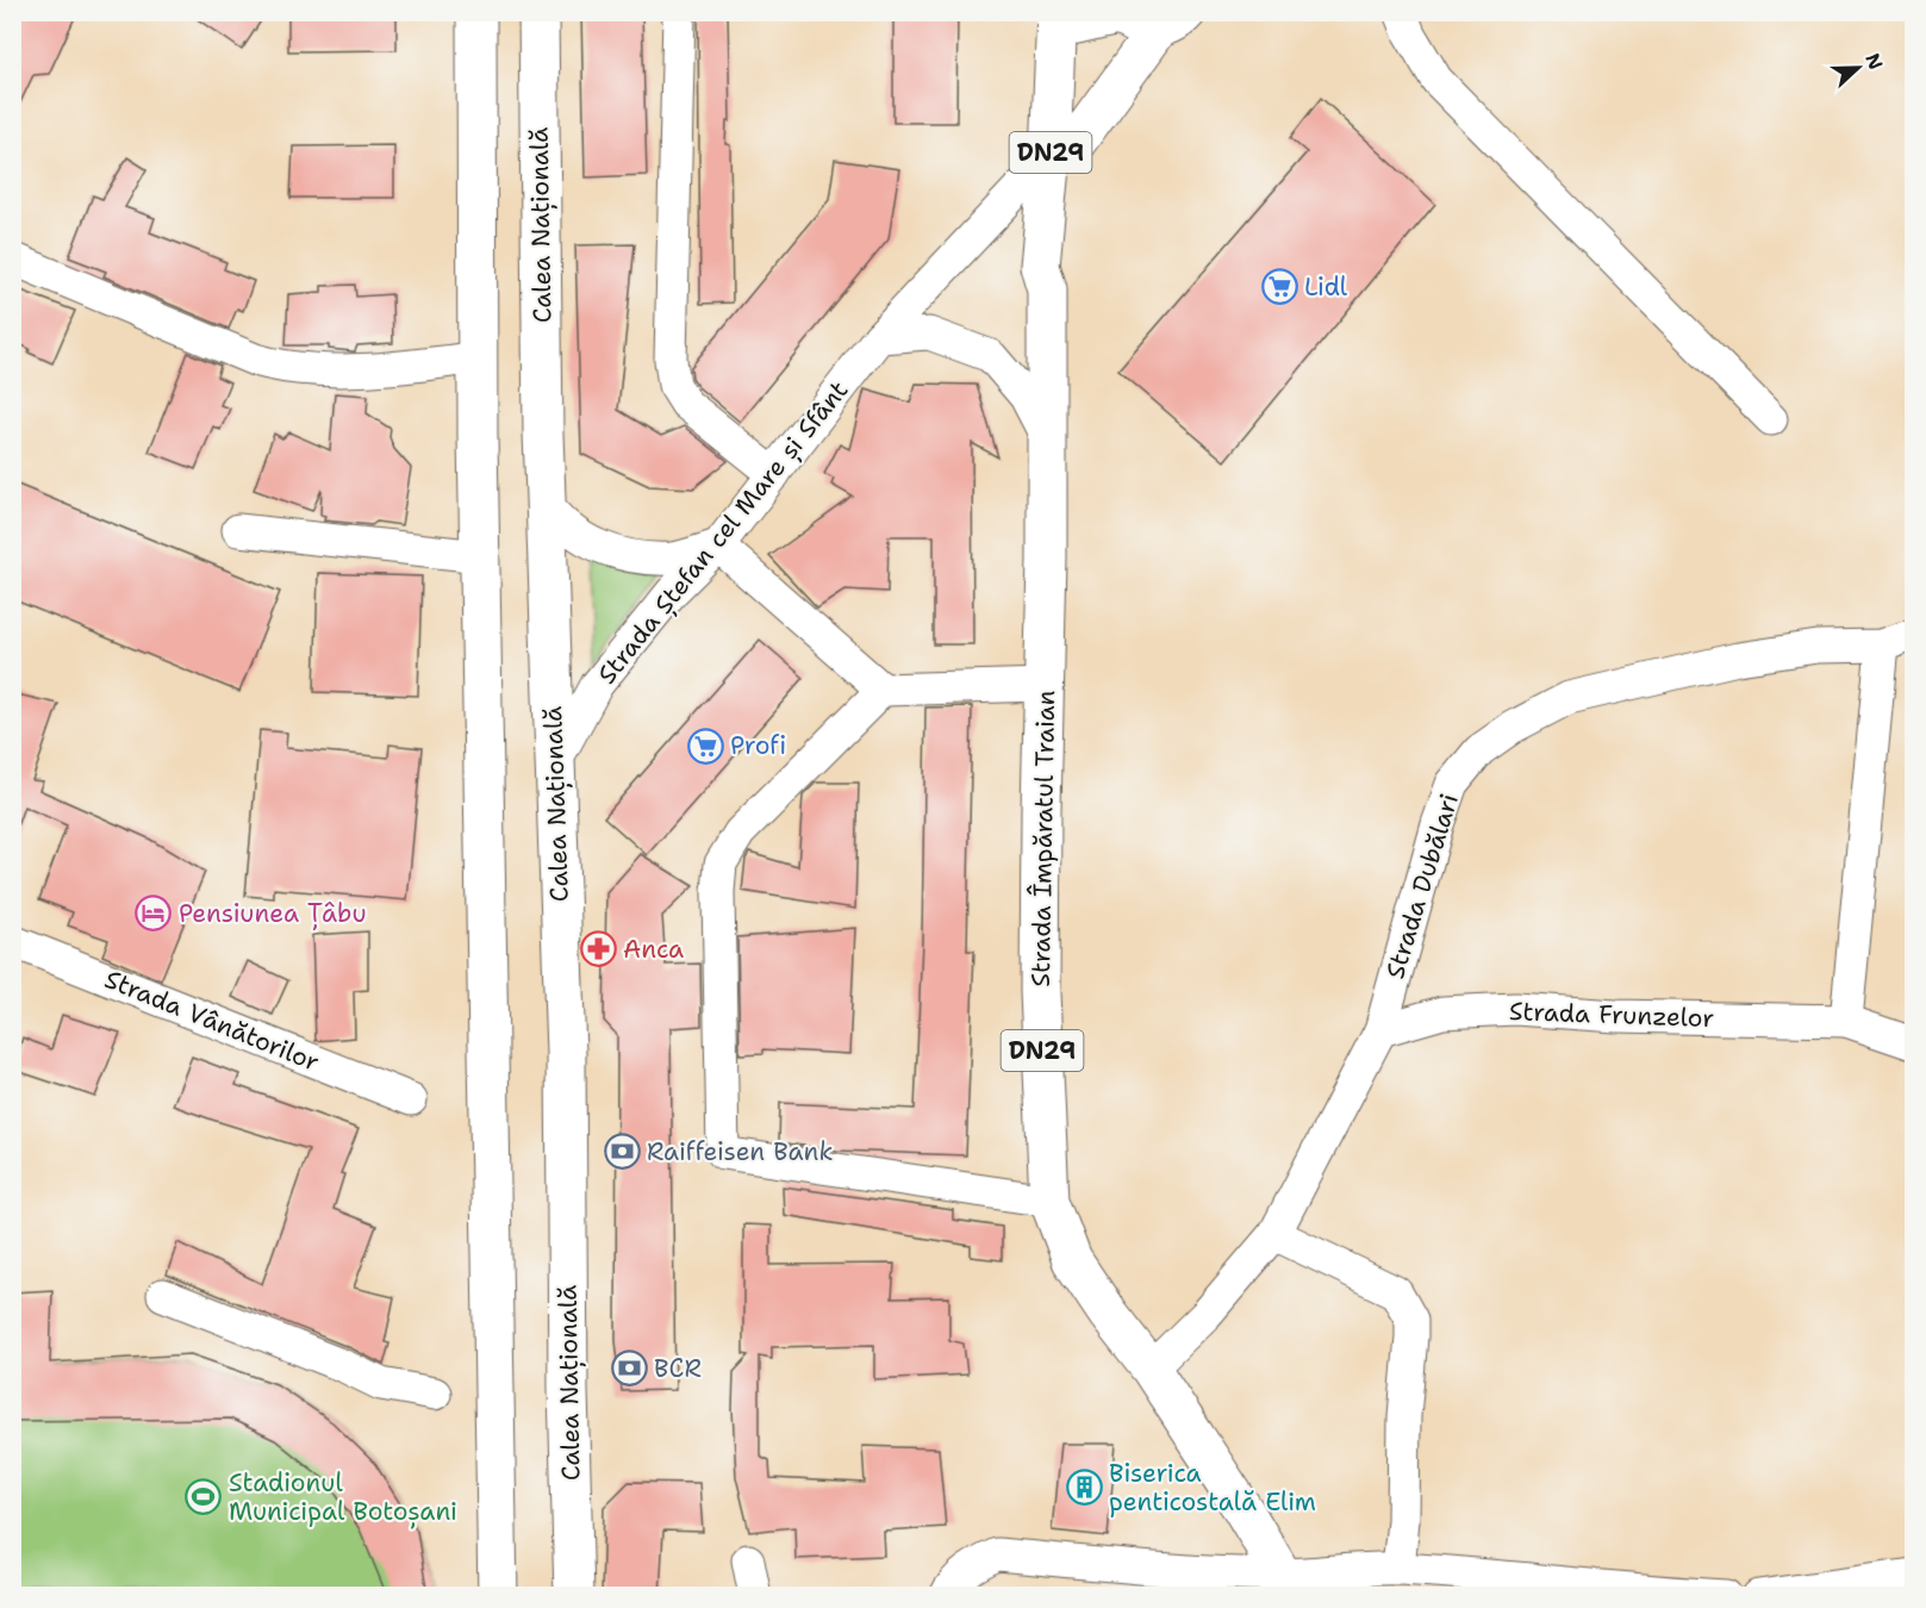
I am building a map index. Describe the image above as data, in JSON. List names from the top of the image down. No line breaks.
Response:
{"streets":{"main road":["DN29","Calea Națională","Strada Ștefan cel Mare și Sfânt","Strada Împăratul Traian"],"street":["Strada Dubălari","Strada Frunzelor","Strada Vânătorilor"]},"crossings":[["Calea Națională","Strada Ștefan cel Mare și Sfânt"],["Strada Ștefan cel Mare și Sfânt","Strada Împăratul Traian"],["Strada Împăratul Traian","Strada Dubălari"],["Strada Dubălari","Strada Frunzelor"]],"places":{"supermarket":["Lidl","Profi"],"hotel":["Pensiunea Țâbu"],"pharmacy":["Anca"],"bank":["Raiffeisen Bank","BCR"],"building":["Biserica penticostală Elim"],"sports":["Stadionul Municipal Botoșani"]},"north":"right"}
